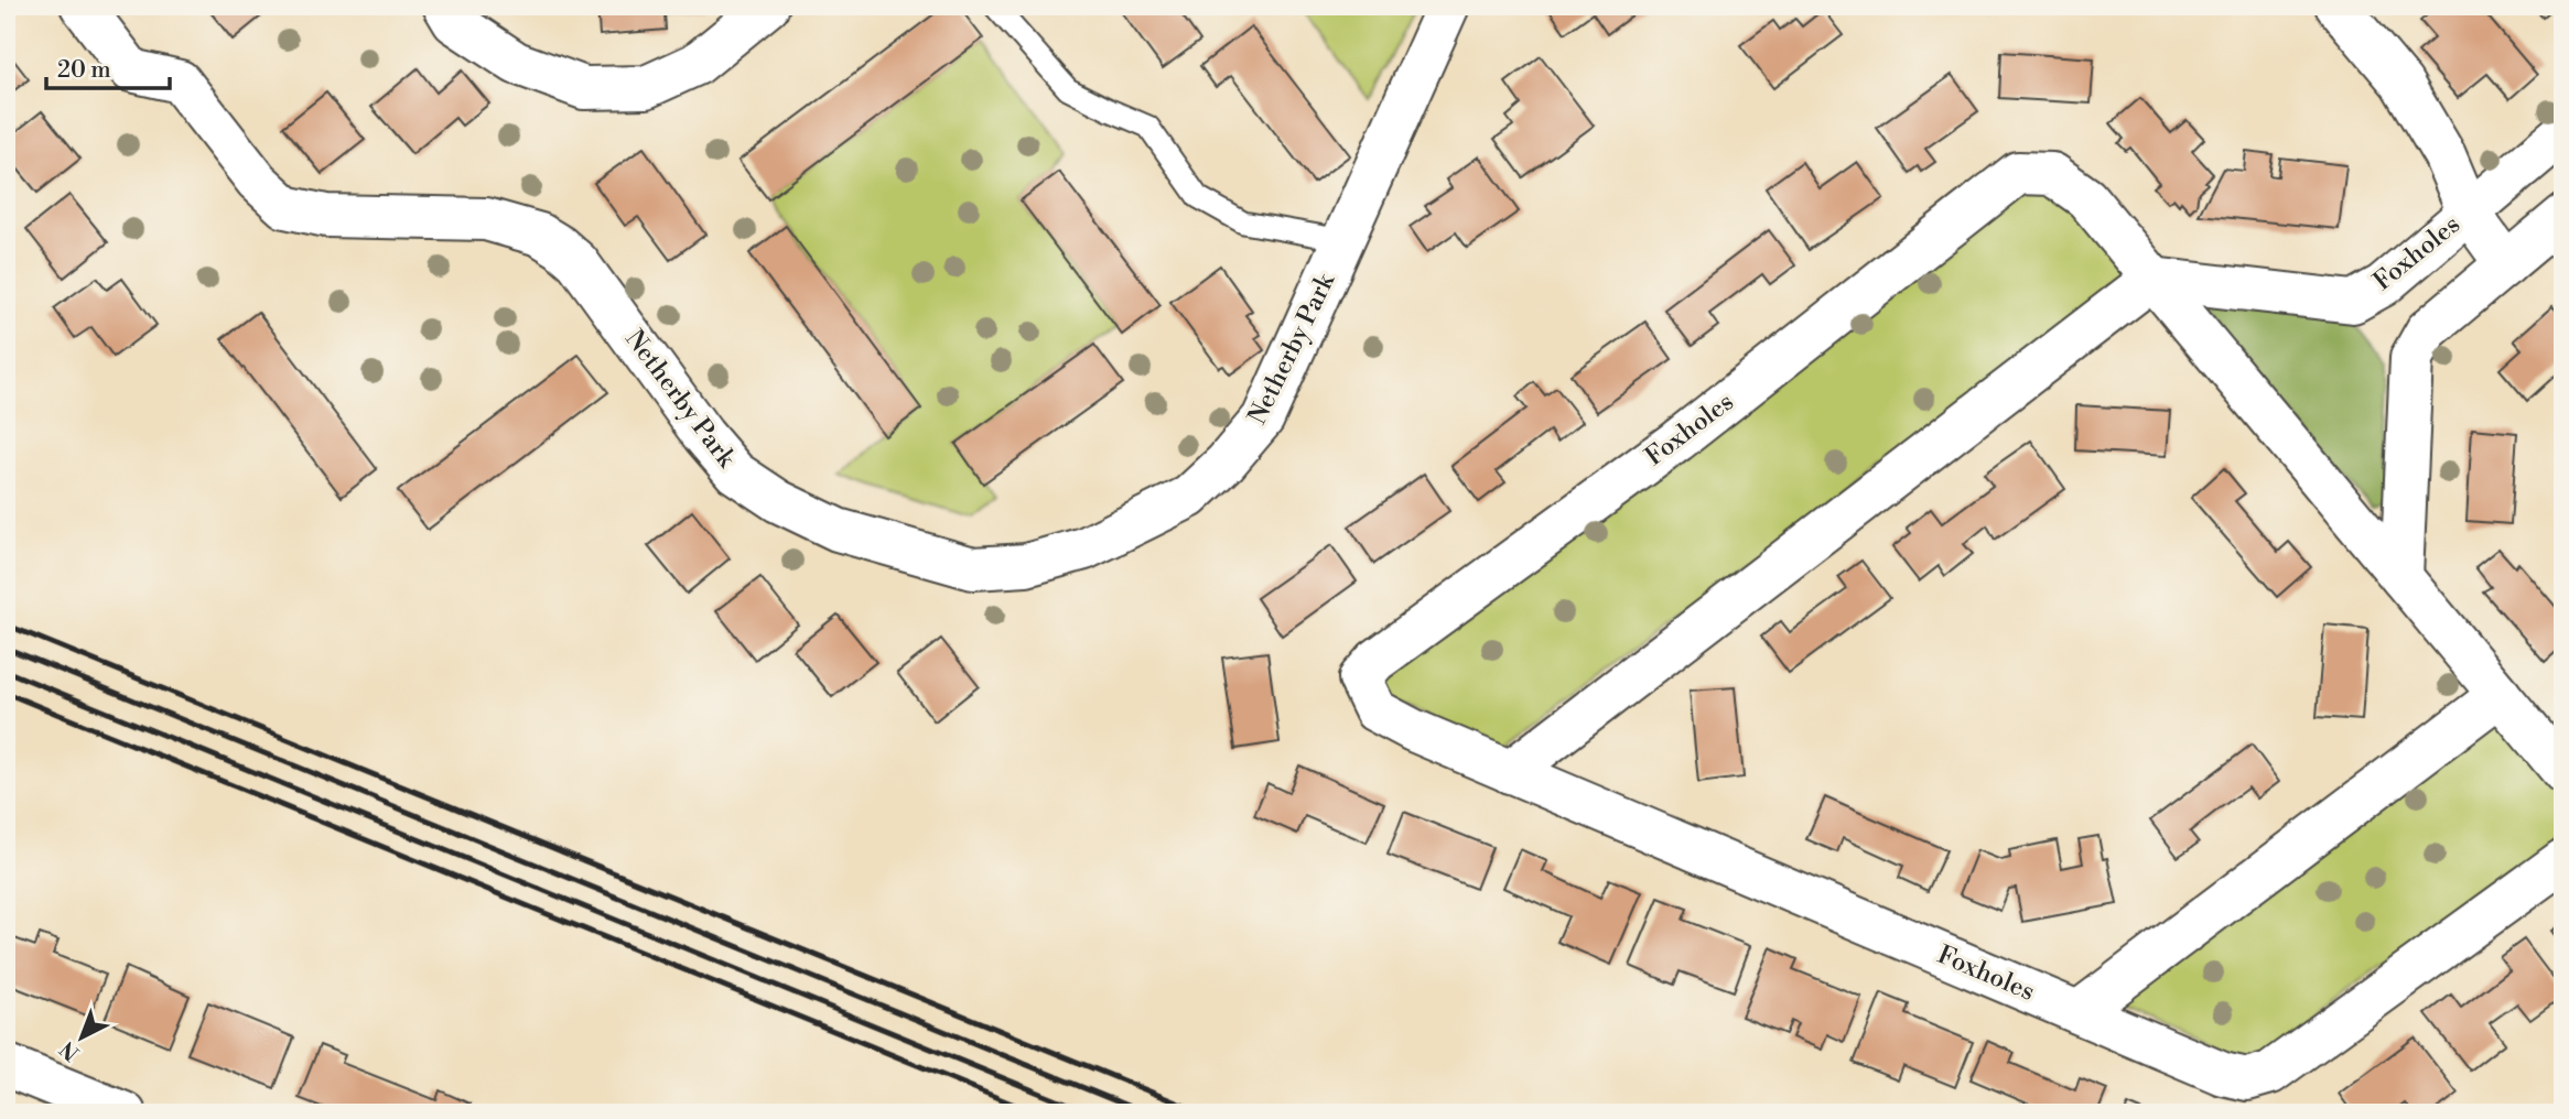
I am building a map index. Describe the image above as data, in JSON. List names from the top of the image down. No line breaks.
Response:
{"streets":{"street":["Foxholes","Netherby Park"]},"scale_bar":"20 m","north":"bottom left"}
